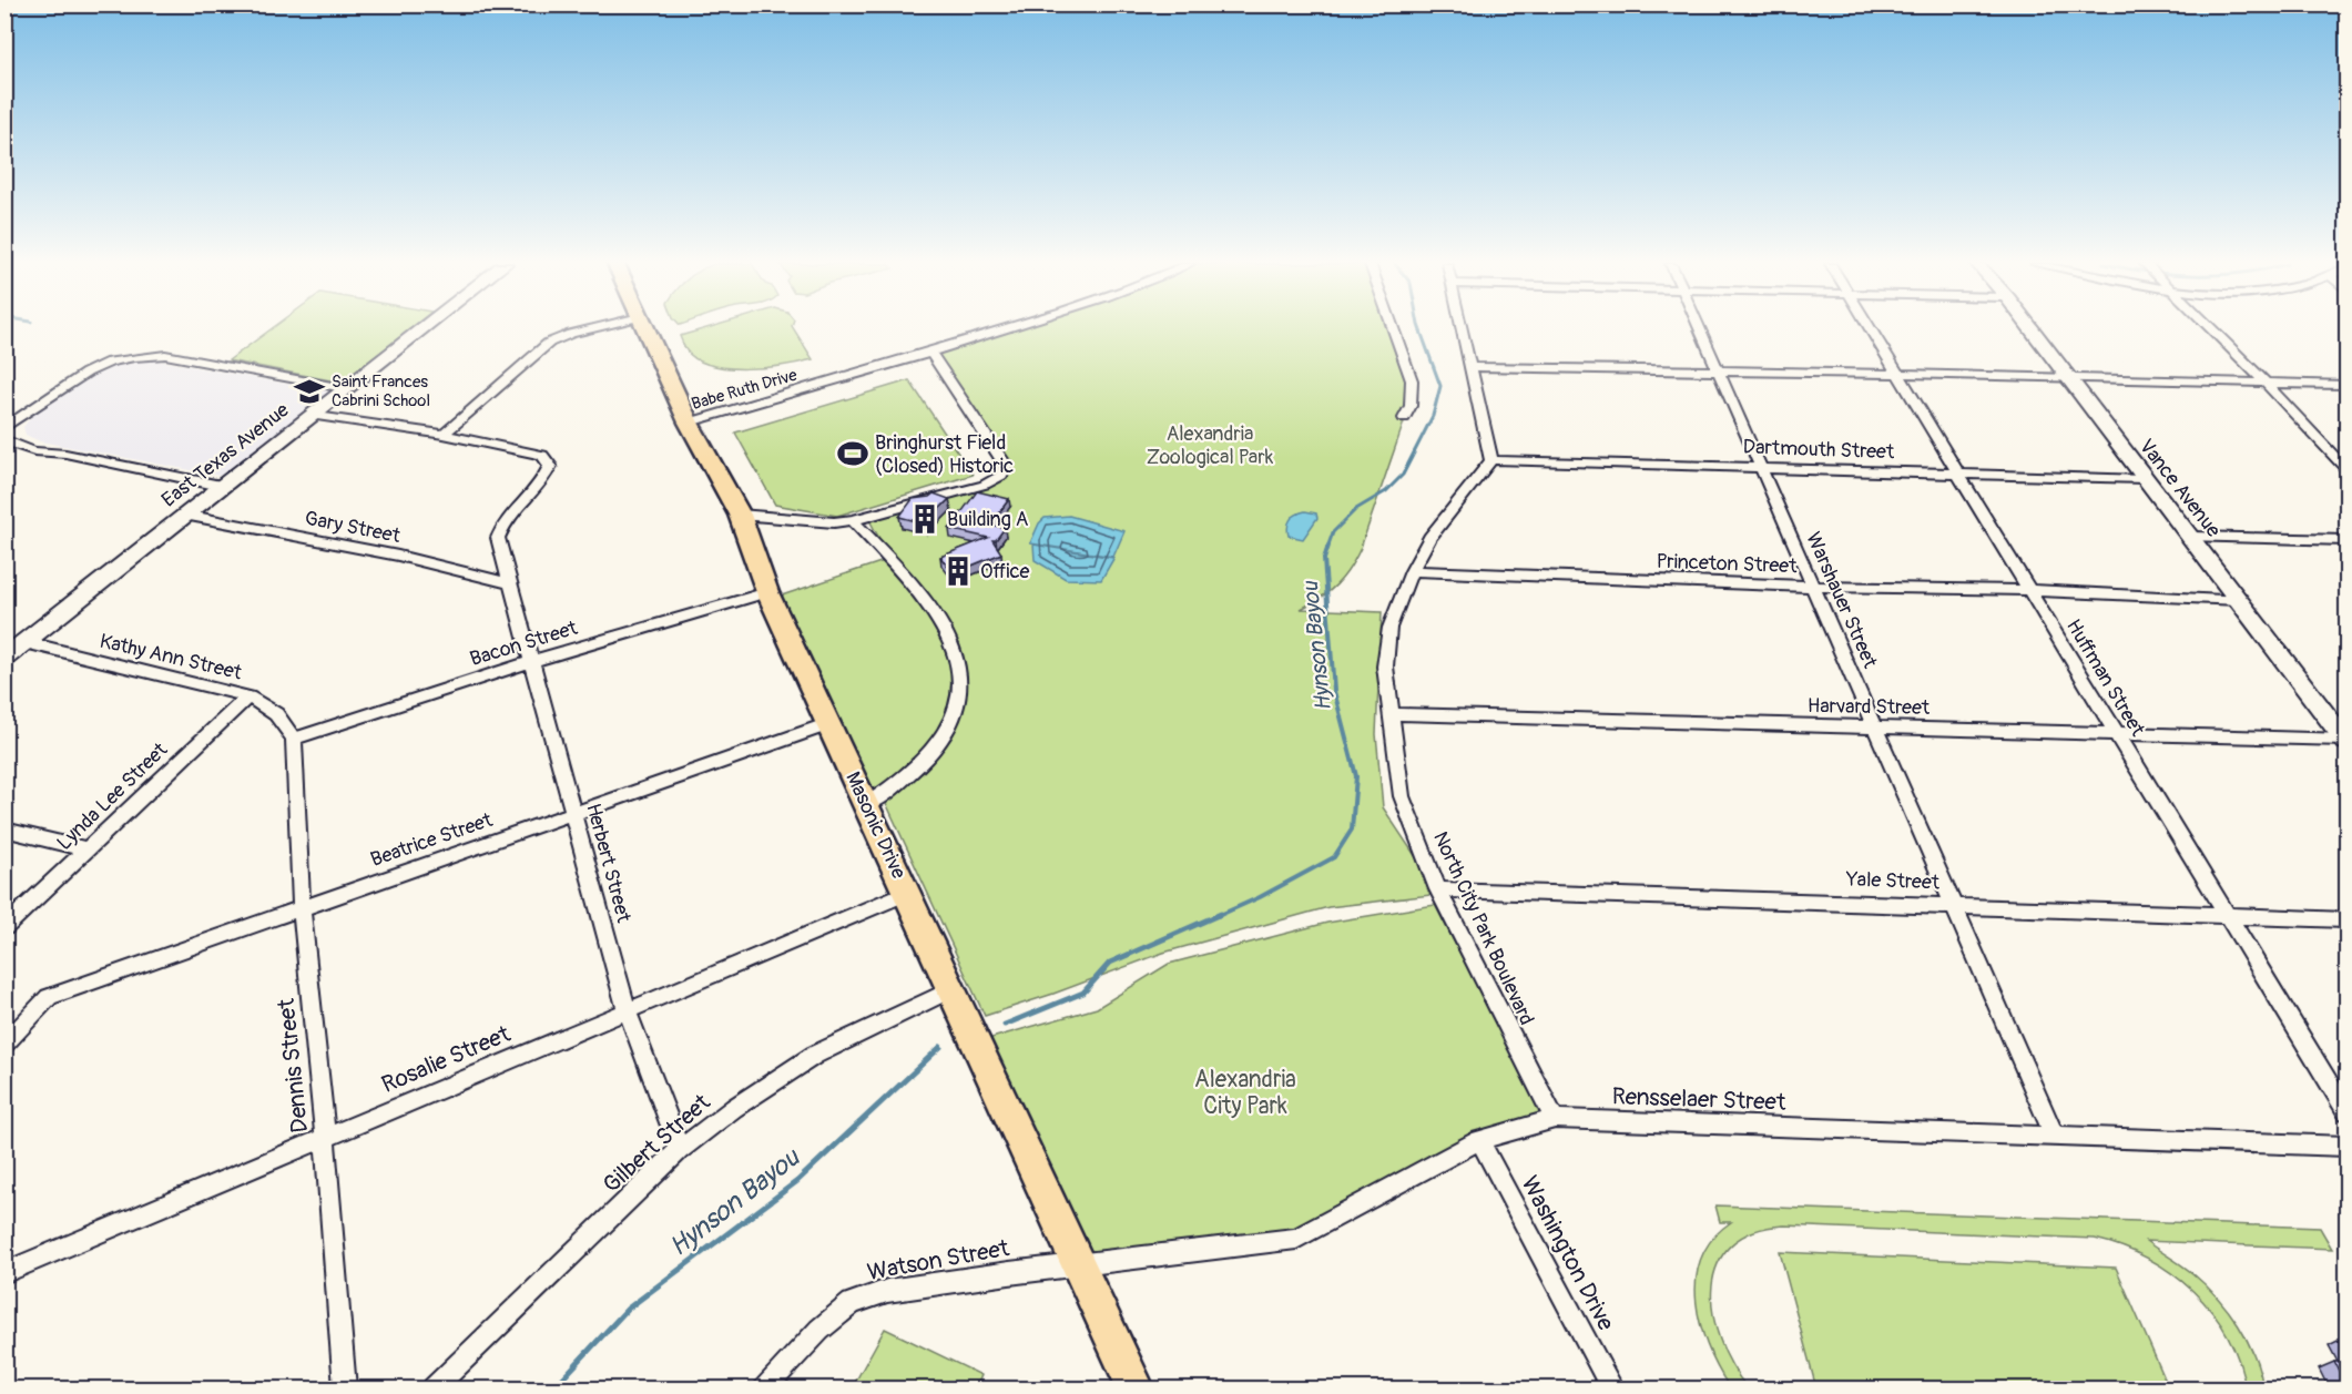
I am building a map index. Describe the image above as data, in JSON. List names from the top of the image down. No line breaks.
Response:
{"streets":{"main road":["Masonic Drive"],"street":["Babe Ruth Drive","Dartmouth Street","East Texas Avenue","Vance Avenue","Gary Street","Princeton Street","Warshauer Street","Bacon Street","Kathy Ann Street","Huffman Street","Harvard Street","Lynda Lee Street","Beatrice Street","Herbert Street","Yale Street","North City Park Boulevard","Rosalie Street","Dennis Street","Rensselaer Street","Gilbert Street","Washington Drive","Watson Street"]},"crossings":[["Babe Ruth Drive","Masonic Drive"],["Dartmouth Street","Vance Avenue"],["Dartmouth Street","Warshauer Street"],["Dartmouth Street","Huffman Street"],["Dartmouth Street","North City Park Boulevard"],["East Texas Avenue","Gary Street"],["East Texas Avenue","Kathy Ann Street"],["Vance Avenue","Princeton Street"],["Vance Avenue","Harvard Street"],["Gary Street","Herbert Street"],["Princeton Street","Warshauer Street"],["Princeton Street","Huffman Street"],["Princeton Street","North City Park Boulevard"],["Warshauer Street","Harvard Street"],["Warshauer Street","Yale Street"],["Warshauer Street","Rensselaer Street"],["Bacon Street","Kathy Ann Street"],["Bacon Street","Masonic Drive"],["Bacon Street","Herbert Street"],["Bacon Street","Dennis Street"],["Kathy Ann Street","Lynda Lee Street"],["Kathy Ann Street","Dennis Street"],["Huffman Street","Harvard Street"],["Huffman Street","Yale Street"],["Harvard Street","North City Park Boulevard"],["Masonic Drive","Beatrice Street"],["Masonic Drive","Rosalie Street"],["Masonic Drive","Rensselaer Street"],["Masonic Drive","Gilbert Street"],["Masonic Drive","Watson Street"],["Beatrice Street","Herbert Street"],["Beatrice Street","Dennis Street"],["Herbert Street","Rosalie Street"],["Herbert Street","Gilbert Street"],["Yale Street","North City Park Boulevard"],["North City Park Boulevard","Rensselaer Street"],["Rosalie Street","Dennis Street"],["Rensselaer Street","Washington Drive"],["Rensselaer Street","Watson Street"]],"water":["Hynson Bayou"],"parks":["Alexandria Zoological Park","Alexandria City Park"],"places":{"school or university":["Saint Frances Cabrini School"],"sports":["Bringhurst Field (Closed) Historic"],"building":["Building A","Office"]}}
